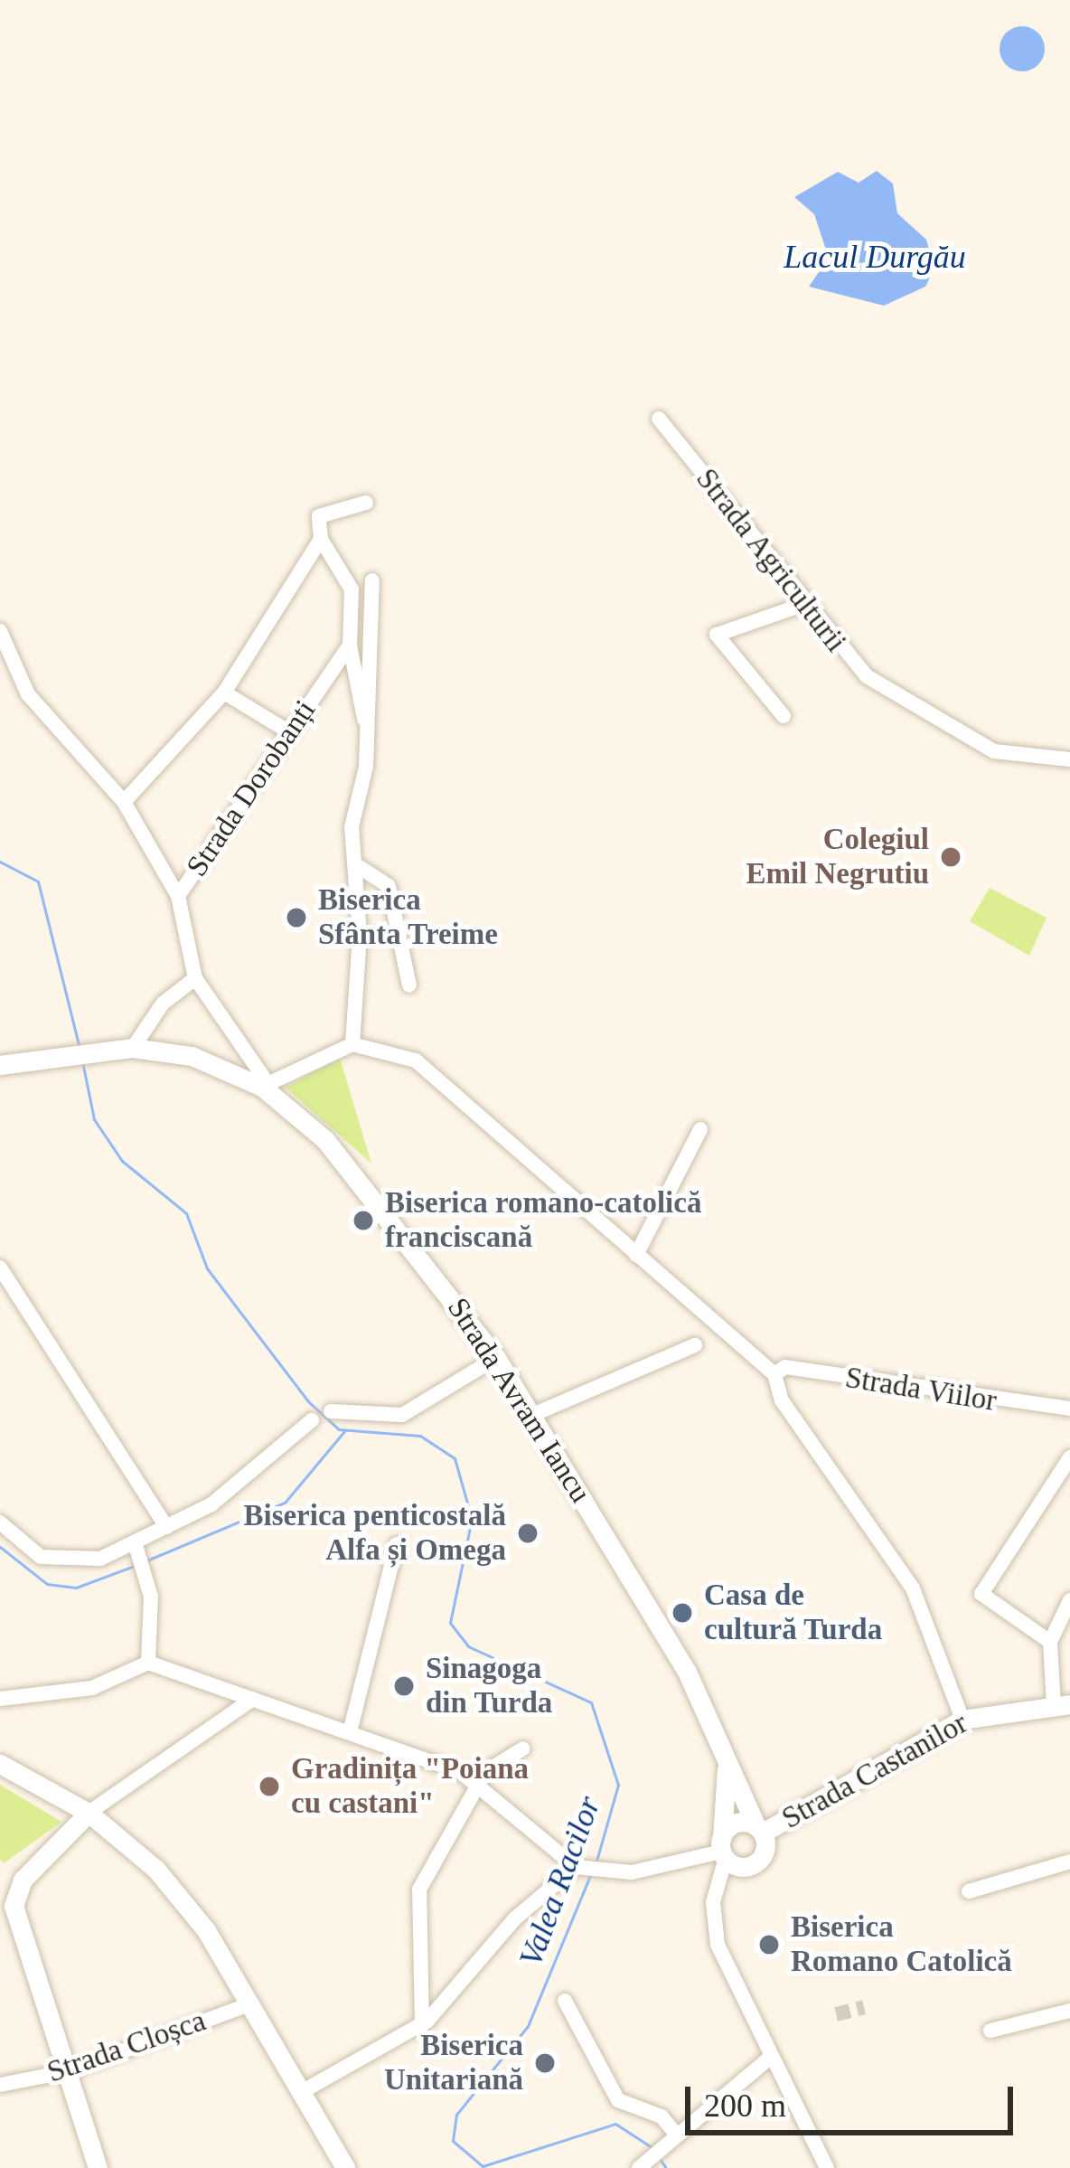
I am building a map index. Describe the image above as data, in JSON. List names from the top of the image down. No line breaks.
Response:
{"streets":{"main road":["Strada Avram Iancu","Strada Castanilor"],"street":["Strada Agriculturii","Strada Dorobanți","Strada Viilor","Strada Cloșca"]},"crossings":[["Strada Avram Iancu","Strada Castanilor"]],"water":["Lacul Durgău","Valea Racilor"],"places":["Colegiul Emil Negrutiu","Biserica Sfânta Treime","Biserica romano-catolică franciscană","Biserica penticostală Alfa și Omega","Casa de cultură Turda","Sinagoga din Turda","Gradinița \"Poiana cu castani\"","Biserica Romano Catolică","Biserica Unitariană"],"scale_bar":"200 m"}
